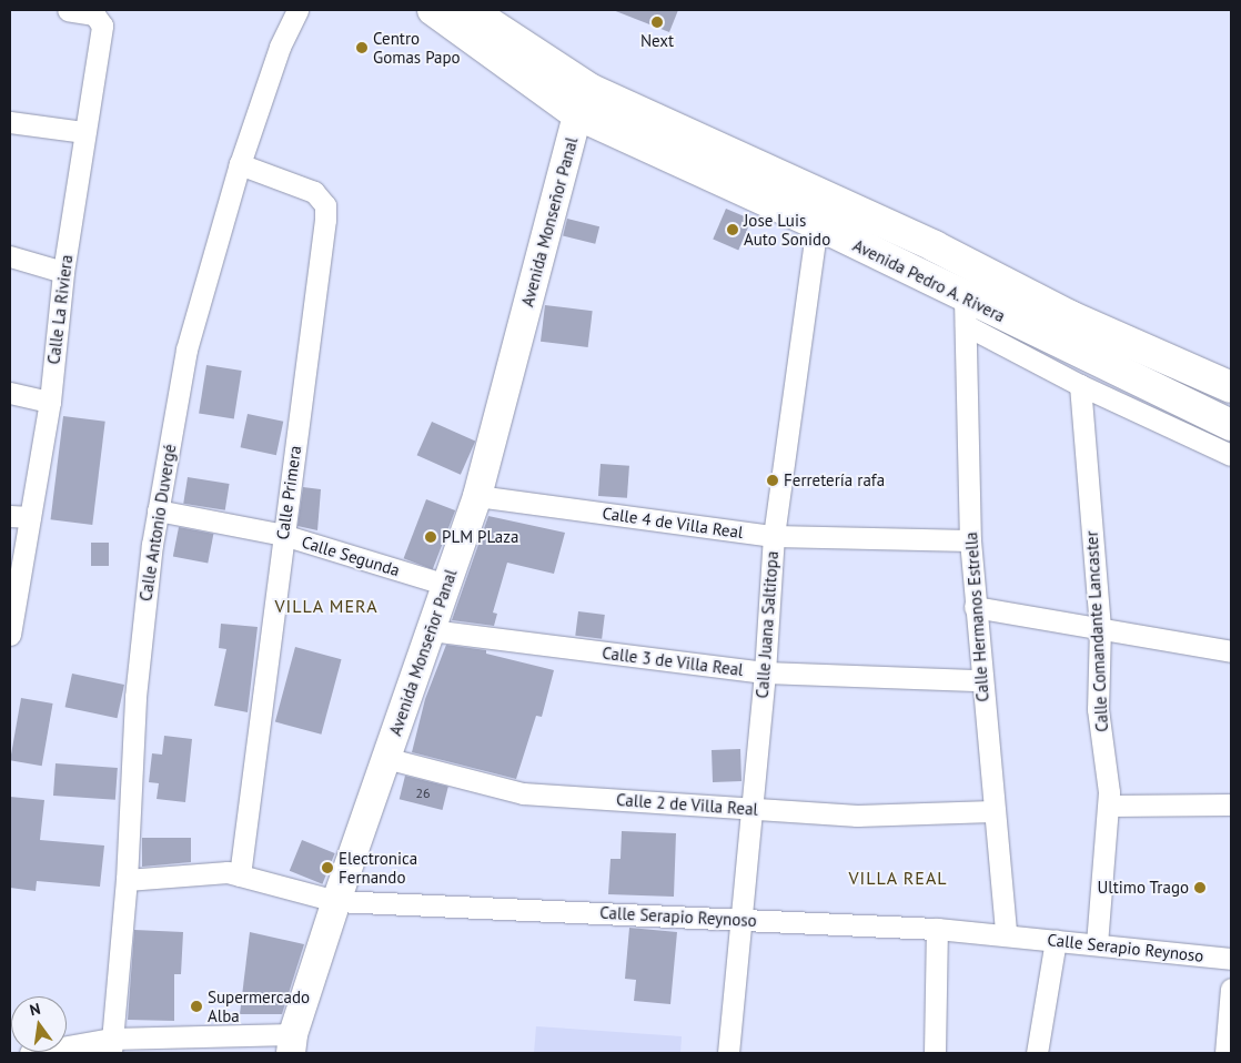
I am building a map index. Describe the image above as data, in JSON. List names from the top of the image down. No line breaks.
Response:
{"streets":{"main road":["Avenida Monseñor Panal","Avenida Pedro A. Rivera"],"street":["Calle La Riviera","Calle Primera","Calle Antonio Duvergé","Calle 4 de Villa Real","Calle Segunda","Calle Hermanos Estrella","Calle Juana Saltitopa","Calle Comandante Lancaster","Calle 3 de Villa Real","Calle 2 de Villa Real","Calle Serapio Reynoso"]},"crossings":[["Avenida Monseñor Panal","Avenida Pedro A. Rivera"],["Avenida Monseñor Panal","Calle 4 de Villa Real"],["Avenida Monseñor Panal","Calle Segunda"],["Avenida Monseñor Panal","Calle 3 de Villa Real"],["Avenida Monseñor Panal","Calle 2 de Villa Real"],["Avenida Monseñor Panal","Calle Serapio Reynoso"],["Avenida Pedro A. Rivera","Calle Hermanos Estrella"],["Avenida Pedro A. Rivera","Calle Juana Saltitopa"],["Calle Primera","Calle Antonio Duvergé"],["Calle Primera","Calle Segunda"],["Calle Primera","Calle Serapio Reynoso"],["Calle Antonio Duvergé","Calle Segunda"],["Calle Antonio Duvergé","Calle Serapio Reynoso"],["Calle 4 de Villa Real","Calle Hermanos Estrella"],["Calle 4 de Villa Real","Calle Juana Saltitopa"],["Calle Hermanos Estrella","Calle 3 de Villa Real"],["Calle Hermanos Estrella","Calle 2 de Villa Real"],["Calle Hermanos Estrella","Calle Serapio Reynoso"],["Calle Juana Saltitopa","Calle 3 de Villa Real"],["Calle Juana Saltitopa","Calle 2 de Villa Real"],["Calle Juana Saltitopa","Calle Serapio Reynoso"],["Calle Comandante Lancaster","Calle Serapio Reynoso"]],"districts":["VILLA MERA","VILLA REAL"],"places":["Next","Centro Gomas Papo","Jose Luis Auto Sonido","Ferretería rafa","PLM PLaza","Electronica Fernando","Ultimo Trago","Supermercado Alba"],"house_numbers":["26"],"north":"top"}
